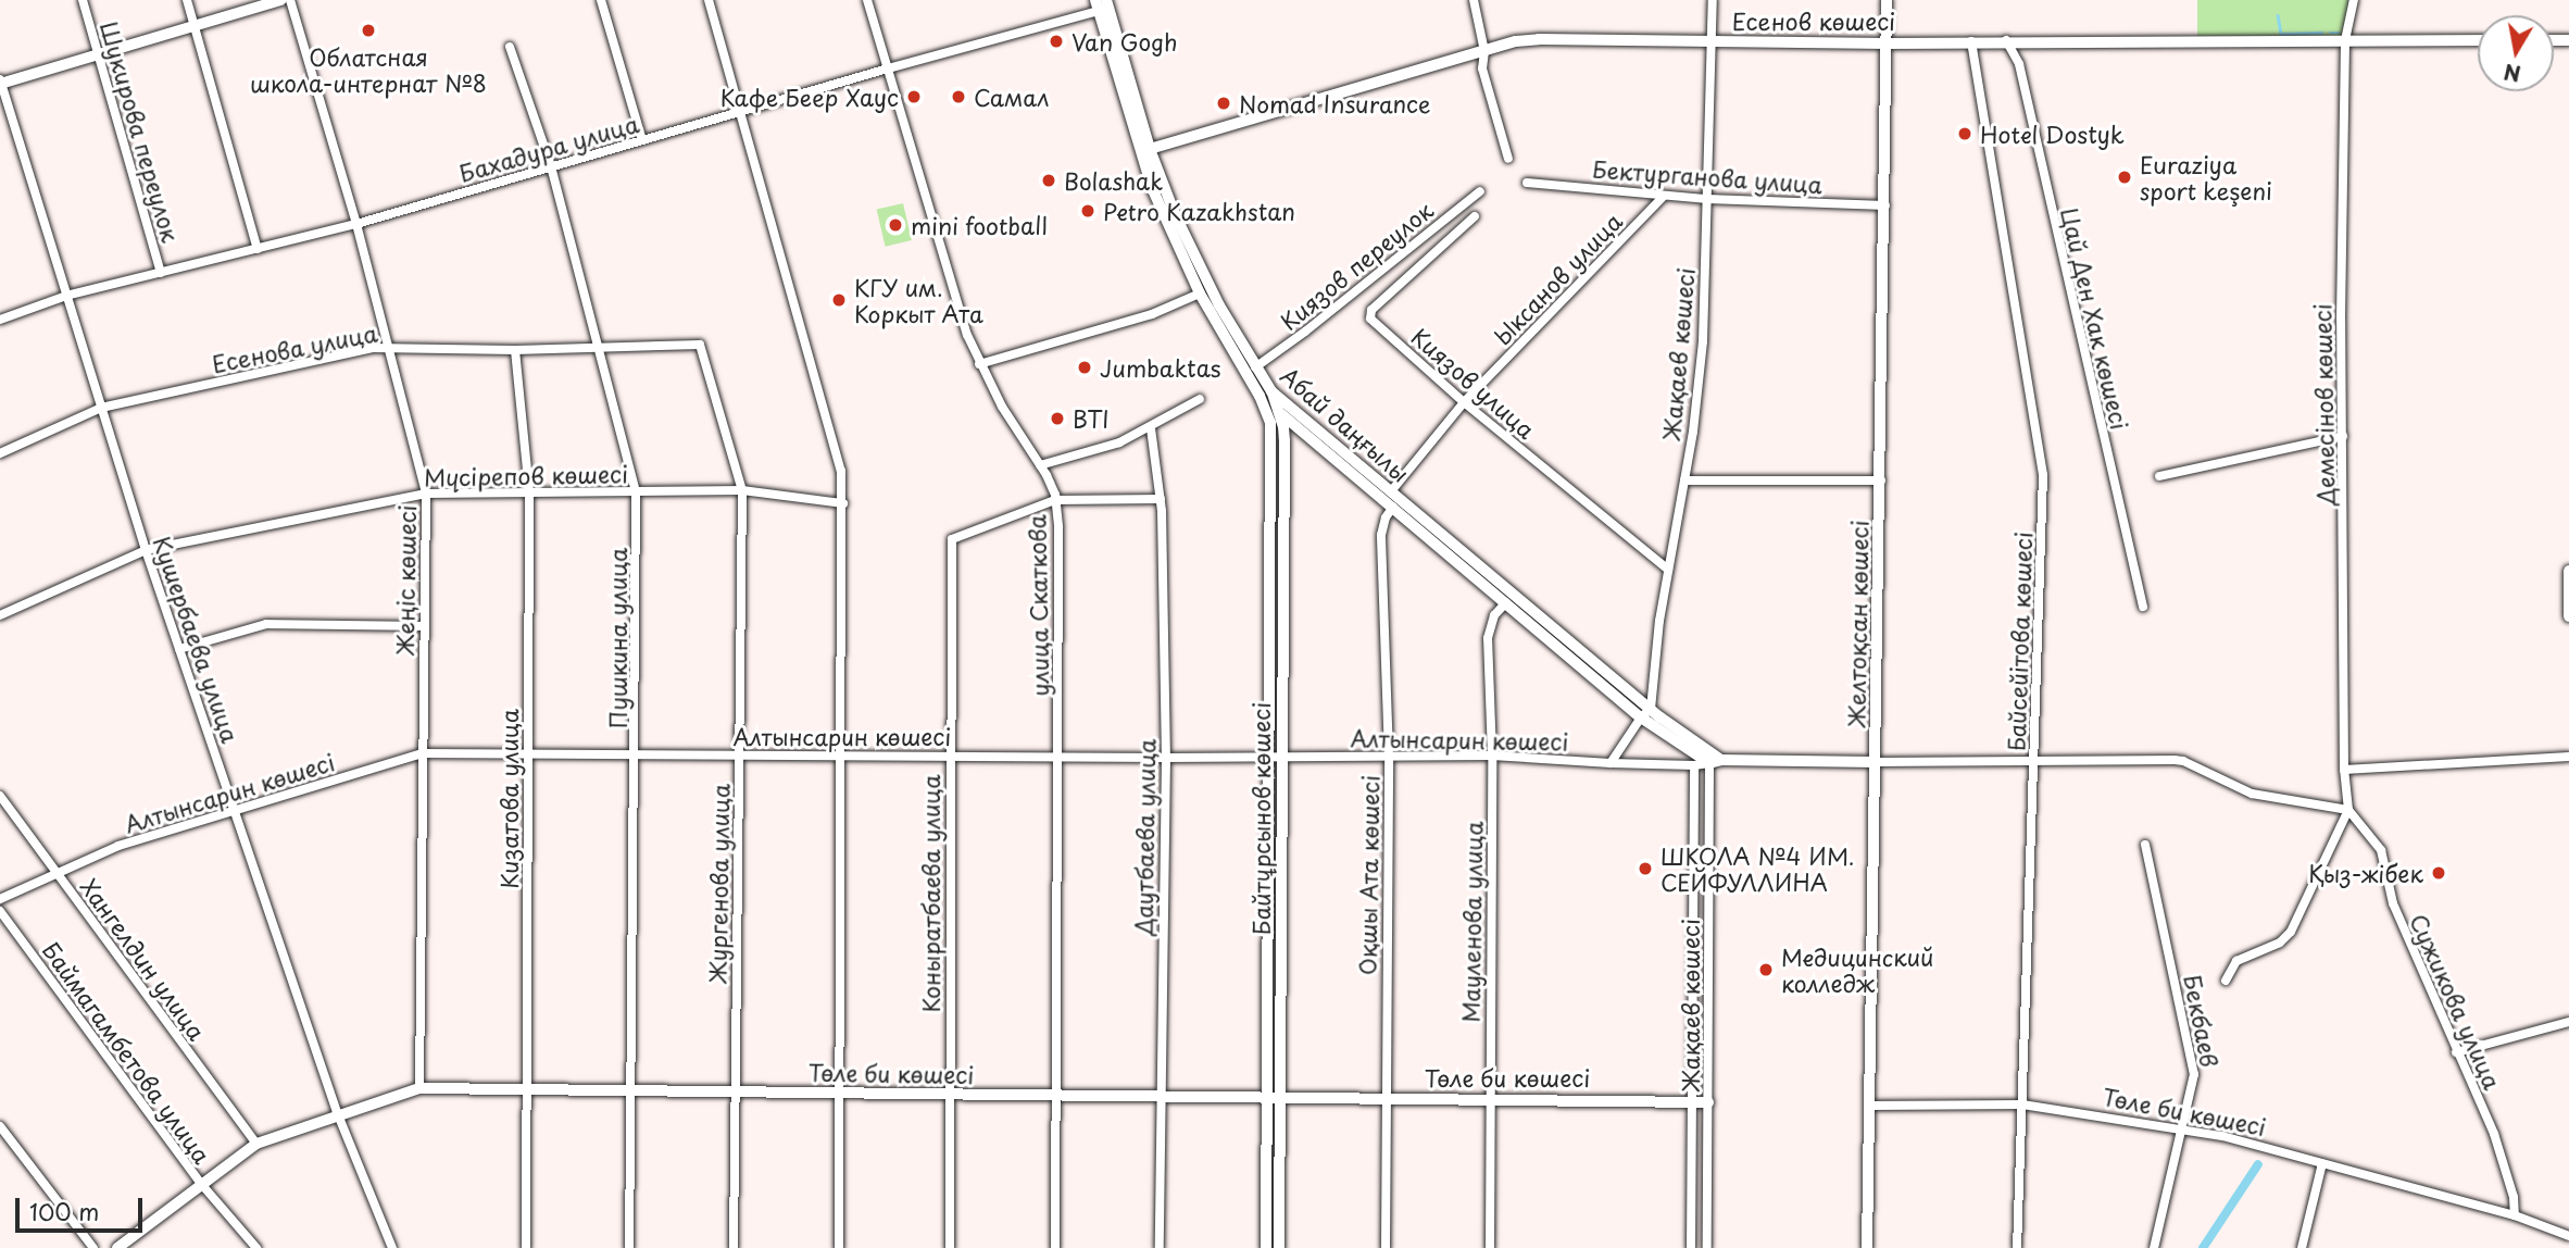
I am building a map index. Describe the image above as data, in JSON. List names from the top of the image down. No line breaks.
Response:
{"streets":{"street":["Есенов көшесі","Шукирова переулок","Бахадура улица","Бектурганова улица","Киязов переулок","Ыксанов улица","Цай Ден Хак көшесі","Есенова улица","Жақаев көшесі","Киязов улица","Демесінов көшесі","Абай даңғылы","Мүсірепов көшесі","Жеңіс көшесі","улица Скаткова","Желтоқсан көшесі","Пушкина улица","Кушербаева улица","Байсейітова көшесі","Алтынсарин көшесі","Кизатова улица","Байтұрсынов көшесі","Даутбаева улица","Оқшы Ата көшесі","Жургенова улица","Коныратбаева улица","Мауленова улица","Хангелдин улица","Сужикова улица","Бекбаев","Баймагамбетова улица","Төле би көшесі"]},"crossings":[["Есенов көшесі","Цай Ден Хак көшесі"],["Есенов көшесі","Жақаев көшесі"],["Есенов көшесі","Демесінов көшесі"],["Есенов көшесі","Абай даңғылы"],["Есенов көшесі","Желтоқсан көшесі"],["Есенов көшесі","Байсейітова көшесі"],["Шукирова переулок","Бахадура улица"],["Бахадура улица","Абай даңғылы"],["Бахадура улица","Жеңіс көшесі"],["Бахадура улица","улица Скаткова"],["Бахадура улица","Пушкина улица"],["Бахадура улица","Кушербаева улица"],["Бектурганова улица","Ыксанов улица"],["Бектурганова улица","Жақаев көшесі"],["Бектурганова улица","Желтоқсан көшесі"],["Киязов переулок","Абай даңғылы"],["Ыксанов улица","Киязов улица"],["Ыксанов улица","Абай даңғылы"],["Есенова улица","Жеңіс көшесі"],["Есенова улица","Пушкина улица"],["Есенова улица","Кушербаева улица"],["Есенова улица","Кизатова улица"],["Есенова улица","Жургенова улица"],["Жақаев көшесі","Киязов улица"],["Жақаев көшесі","Абай даңғылы"],["Жақаев көшесі","Алтынсарин көшесі"],["Жақаев көшесі","Төле би көшесі"],["Демесінов көшесі","Сужикова улица"],["Абай даңғылы","Алтынсарин көшесі"],["Абай даңғылы","Байтұрсынов көшесі"],["Абай даңғылы","Оқшы Ата көшесі"],["Абай даңғылы","Мауленова улица"],["Мүсірепов көшесі","Жеңіс көшесі"],["Мүсірепов көшесі","Пушкина улица"],["Мүсірепов көшесі","Кушербаева улица"],["Мүсірепов көшесі","Кизатова улица"],["Мүсірепов көшесі","Жургенова улица"],["Жеңіс көшесі","Алтынсарин көшесі"],["Жеңіс көшесі","Төле би көшесі"],["улица Скаткова","Алтынсарин көшесі"],["улица Скаткова","Коныратбаева улица"],["улица Скаткова","Төле би көшесі"],["Желтоқсан көшесі","Төле би көшесі"],["Пушкина улица","Алтынсарин көшесі"],["Пушкина улица","Төле би көшесі"],["Кушербаева улица","Алтынсарин көшесі"],["Кушербаева улица","Төле би көшесі"],["Байсейітова көшесі","Төле би көшесі"],["Алтынсарин көшесі","Кизатова улица"],["Алтынсарин көшесі","Байтұрсынов көшесі"],["Алтынсарин көшесі","Даутбаева улица"],["Алтынсарин көшесі","Оқшы Ата көшесі"],["Алтынсарин көшесі","Жургенова улица"],["Алтынсарин көшесі","Коныратбаева улица"],["Алтынсарин көшесі","Мауленова улица"],["Алтынсарин көшесі","Хангелдин улица"],["Кизатова улица","Төле би көшесі"],["Байтұрсынов көшесі","Төле би көшесі"],["Даутбаева улица","Төле би көшесі"],["Оқшы Ата көшесі","Төле би көшесі"],["Жургенова улица","Төле би көшесі"],["Коныратбаева улица","Төле би көшесі"],["Мауленова улица","Төле би көшесі"],["Хангелдин улица","Төле би көшесі"],["Сужикова улица","Төле би көшесі"],["Бекбаев","Төле би көшесі"],["Баймагамбетова улица","Төле би көшесі"]],"places":["Облатсная школа-интернат №8","Van Gogh","Кафе Беер Хаус","Самал","Nomad Insurance","Hotel Dostyk","Euraziya sport keşeni","Bolashak","Petro Kazakhstan","mini football","КГУ им. Коркыт Ата","Jumbaktas","BTI","ШКОЛА №4 ИМ. СЕЙФУЛЛИНА","Қыз-жібек","Медицинский колледж"],"scale_bar":"100 m","north":"bottom"}
